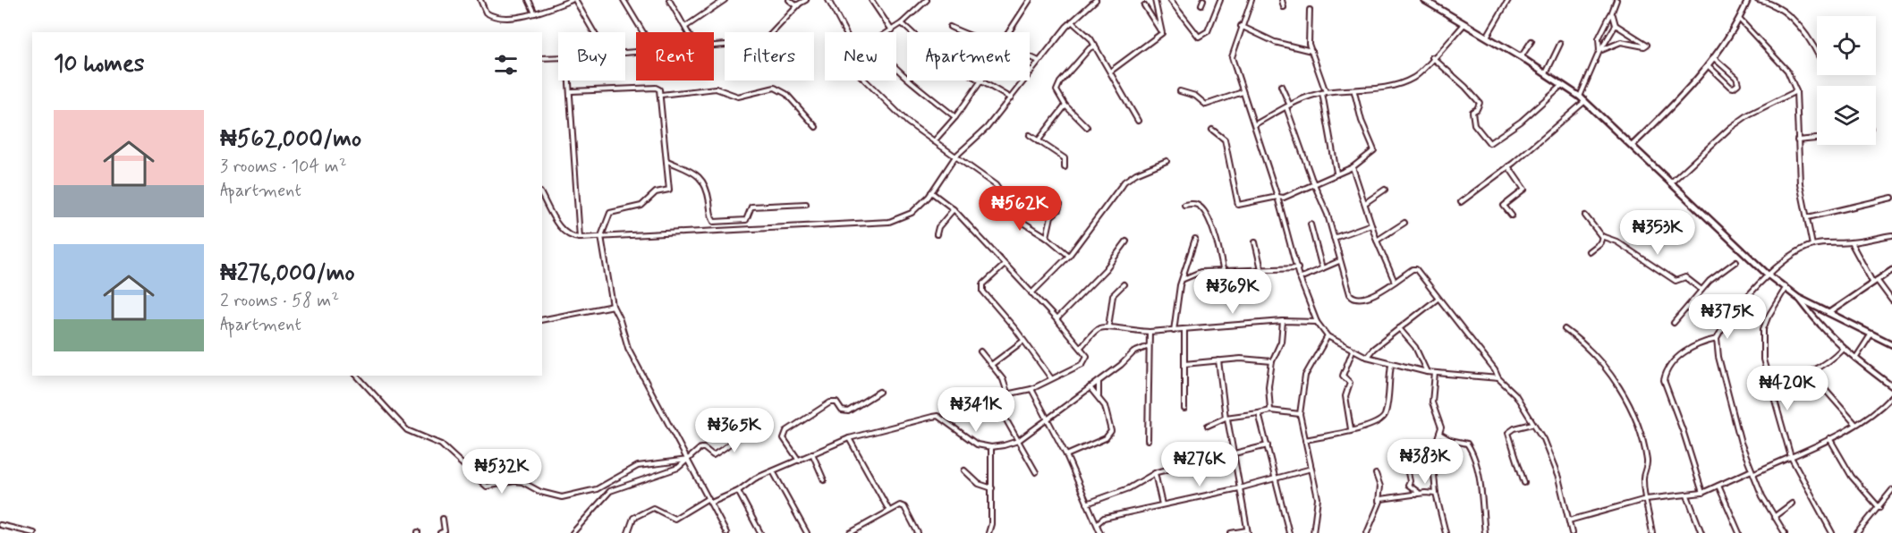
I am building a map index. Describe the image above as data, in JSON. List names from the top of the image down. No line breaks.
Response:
{"page":{"chip":["Buy","Rent","Filters","New","Apartment"],"heading":"10 homes","list":[{"name":"₦562,000/mo","note":"3 rooms · 104 m² · Apartment"},{"name":"₦276,000/mo","note":"2 rooms · 58 m² · Apartment"}],"price":["₦562K","₦353K","₦369K","₦375K","₦420K","₦341K","₦365K","₦383K","₦276K","₦532K"]}}
